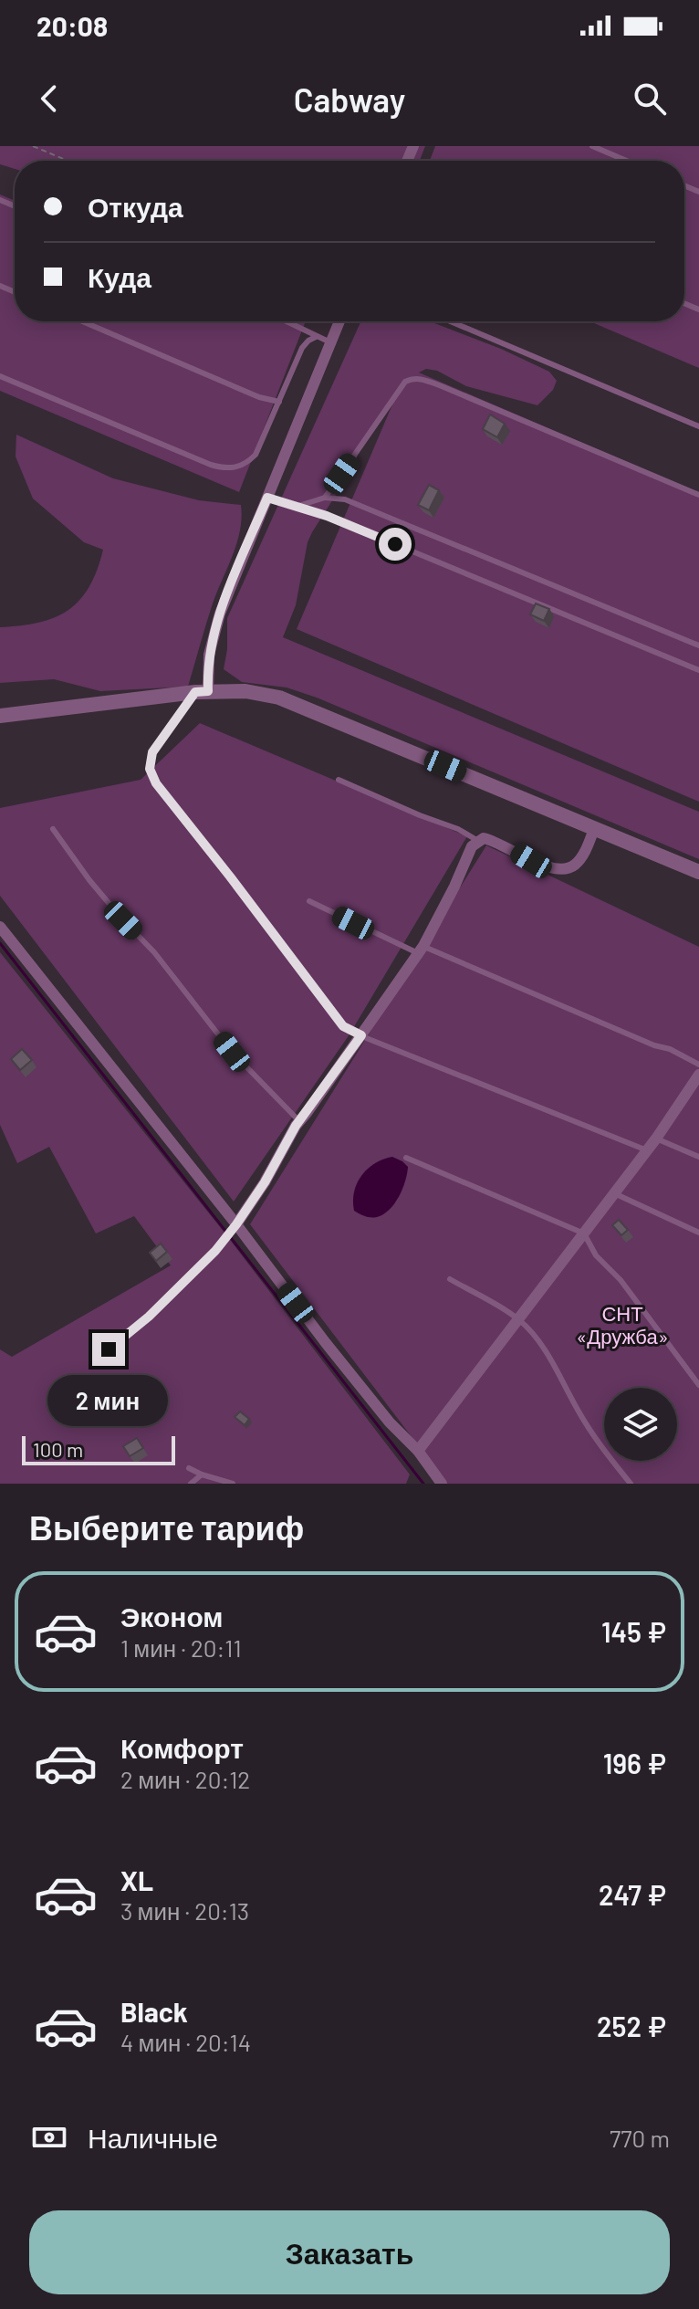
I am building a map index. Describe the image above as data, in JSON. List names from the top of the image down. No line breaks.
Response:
{"parks":["СНТ «Дружба»"],"scale_bar":"100 m","page":{"status":"20:08","header":"Cabway","banner":["Откуда","Куда"],"bubble":"2 мин","scale":"100 m","heading":"Выберите тариф","list":[{"name":"Эконом","note":"1 мин · 20:11","value":"145 ₽"},{"name":"Комфорт","note":"2 мин · 20:12","value":"196 ₽"},{"name":"XL","note":"3 мин · 20:13","value":"247 ₽"},{"name":"Black","note":"4 мин · 20:14","value":"252 ₽"}],"pay":["Наличные","770 m"],"buttons":"Заказать"}}
